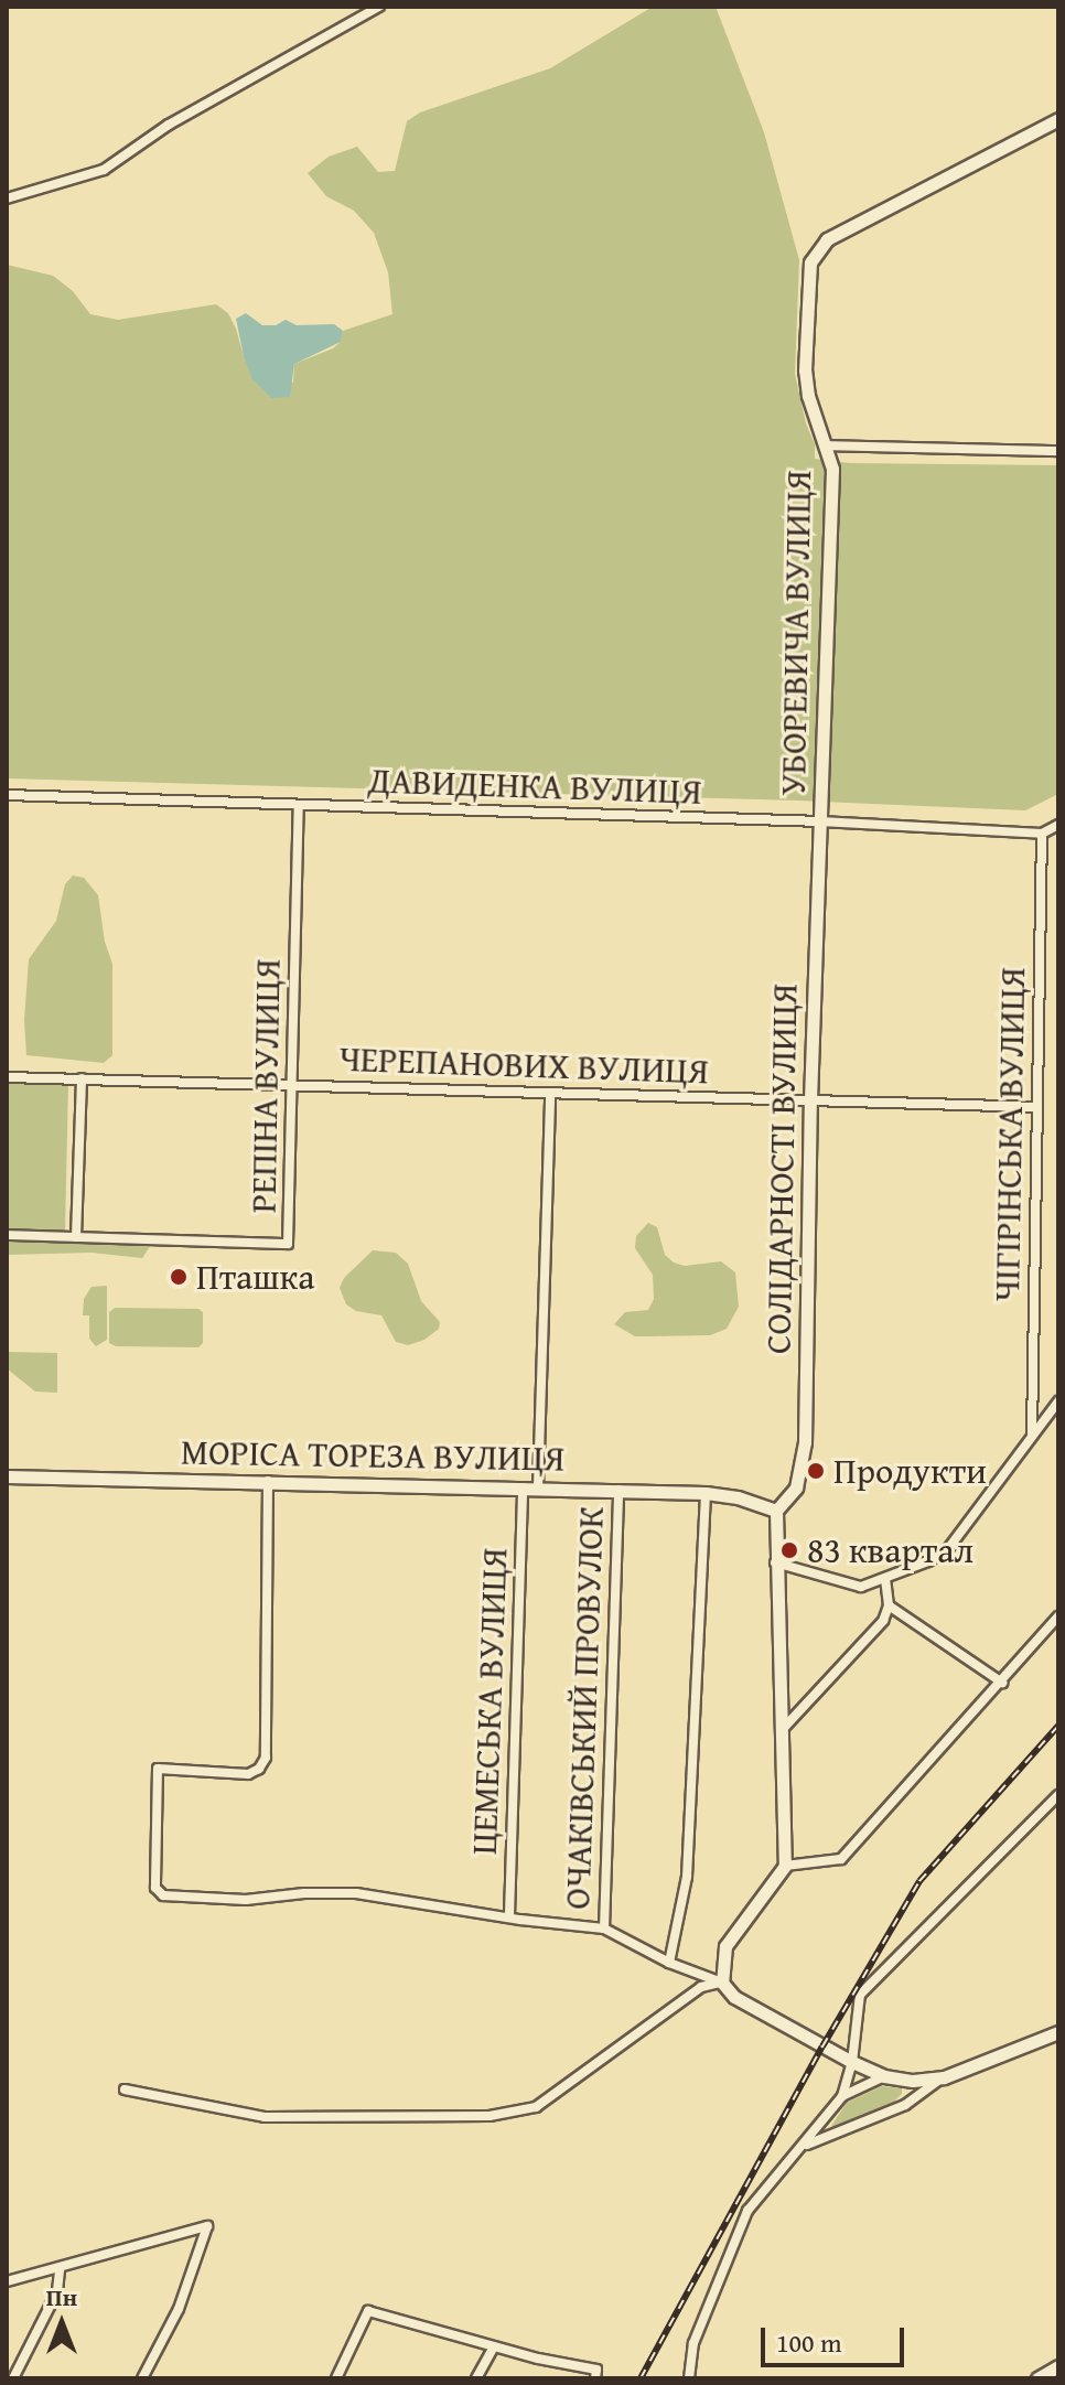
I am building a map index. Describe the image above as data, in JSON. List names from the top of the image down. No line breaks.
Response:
{"streets":{"street":["УБОРЕВИЧА ВУЛИЦЯ","ДАВИДЕНКА ВУЛИЦЯ","ЧЕРЕПАНОВИХ ВУЛИЦЯ","РЕПIНА ВУЛИЦЯ","ЧIГIРIНСЬКА ВУЛИЦЯ","СОЛІДАРНОСТІ ВУЛИЦЯ","МОРІСА ТОРЕЗА ВУЛИЦЯ","ЦЕМЕСЬКА ВУЛИЦЯ","ОЧАКIВСЬКИЙ ПРОВУЛОК"]},"crossings":[["УБОРЕВИЧА ВУЛИЦЯ","ДАВИДЕНКА ВУЛИЦЯ"],["УБОРЕВИЧА ВУЛИЦЯ","СОЛІДАРНОСТІ ВУЛИЦЯ"],["ДАВИДЕНКА ВУЛИЦЯ","РЕПIНА ВУЛИЦЯ"],["ДАВИДЕНКА ВУЛИЦЯ","ЧIГIРIНСЬКА ВУЛИЦЯ"],["ДАВИДЕНКА ВУЛИЦЯ","СОЛІДАРНОСТІ ВУЛИЦЯ"],["ЧЕРЕПАНОВИХ ВУЛИЦЯ","РЕПIНА ВУЛИЦЯ"],["ЧЕРЕПАНОВИХ ВУЛИЦЯ","ЧIГIРIНСЬКА ВУЛИЦЯ"],["ЧЕРЕПАНОВИХ ВУЛИЦЯ","СОЛІДАРНОСТІ ВУЛИЦЯ"],["СОЛІДАРНОСТІ ВУЛИЦЯ","МОРІСА ТОРЕЗА ВУЛИЦЯ"],["МОРІСА ТОРЕЗА ВУЛИЦЯ","ЦЕМЕСЬКА ВУЛИЦЯ"],["МОРІСА ТОРЕЗА ВУЛИЦЯ","ОЧАКIВСЬКИЙ ПРОВУЛОК"]],"places":["Пташка","Продукти","83 квартал"],"scale_bar":"100 m","north":"top"}
